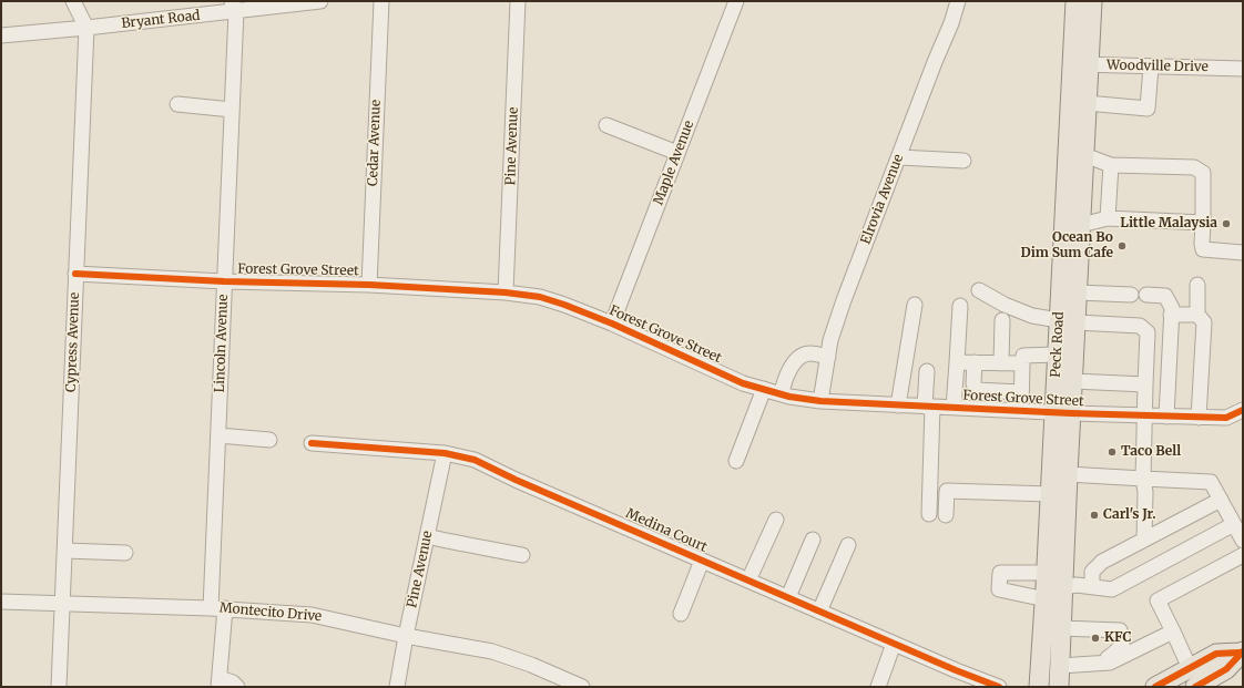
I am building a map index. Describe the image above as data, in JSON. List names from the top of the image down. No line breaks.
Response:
{"streets":{"main road":["Peck Road"],"street":["Bryant Road","Woodville Drive","Cedar Avenue","Pine Avenue","Maple Avenue","Elrovia Avenue","Forest Grove Street","Cypress Avenue","Lincoln Avenue","Medina Court","Montecito Drive"]},"crossings":[["Bryant Road","Cypress Avenue"],["Bryant Road","Lincoln Avenue"],["Woodville Drive","Peck Road"],["Cedar Avenue","Forest Grove Street"],["Pine Avenue","Forest Grove Street"],["Pine Avenue","Medina Court"],["Pine Avenue","Montecito Drive"],["Maple Avenue","Forest Grove Street"],["Elrovia Avenue","Forest Grove Street"],["Forest Grove Street","Cypress Avenue"],["Forest Grove Street","Lincoln Avenue"],["Forest Grove Street","Peck Road"],["Cypress Avenue","Montecito Drive"],["Lincoln Avenue","Montecito Drive"]],"places":["Little Malaysia","Ocean Bo Dim Sum Cafe","Taco Bell","Carl's Jr.","KFC"]}
